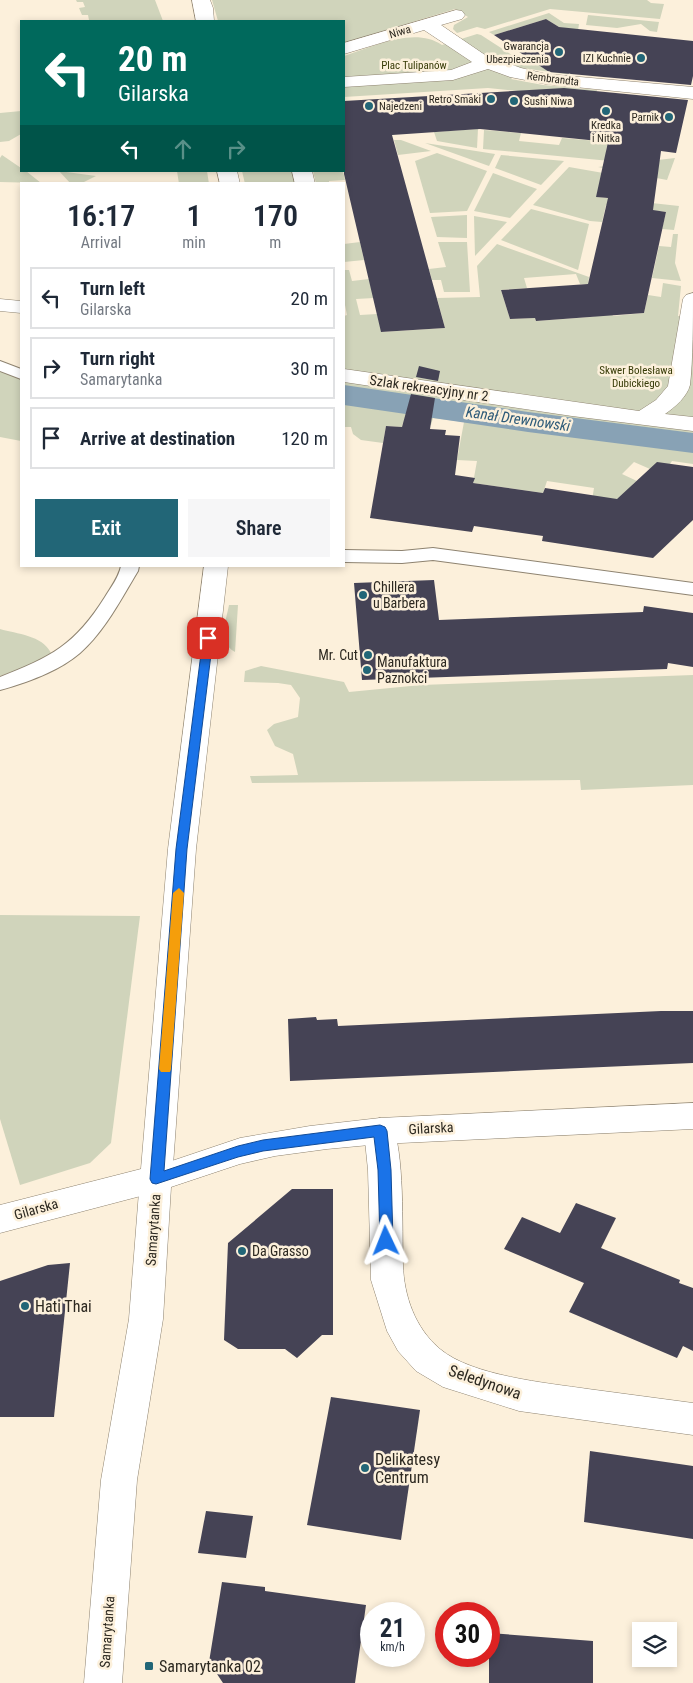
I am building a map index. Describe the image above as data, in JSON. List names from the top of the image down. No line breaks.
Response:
{"streets":{"street":["Niwa","Rembrandta","Szlak rekreacyjny nr 2","Gilarska","Samarytanka","Seledynowa"]},"crossings":[["Niwa","Rembrandta"],["Gilarska","Samarytanka"],["Gilarska","Seledynowa"]],"water":["Kanał Drewnowski"],"parks":["Plac Tulipanów","Skwer Bolesława Dubickiego"],"places":{"other":["Gwarancja Ubezpieczenia","IZI Kuchnie","Retro Smaki","Sushi Niwa","Najedzeni","Kredka i Nitka","Parnik","Chillera u Barbera","Mr. Cut","Manufaktura Paznokci","Da Grasso","Hati Thai","Delikatesy Centrum"],"transit":["Samarytanka 02"]},"page":{"turn":["20 m","Gilarska"],"eta":["16:17","Arrival","1","min","170","m"],"list":[{"name":"Turn left","note":"Gilarska","value":"20 m"},{"name":"Turn right","note":"Samarytanka","value":"30 m"},{"name":"Arrive at destination","value":"120 m"}],"buttons":["Exit","Share"],"speed":"21 km/h","limit":"30"}}
